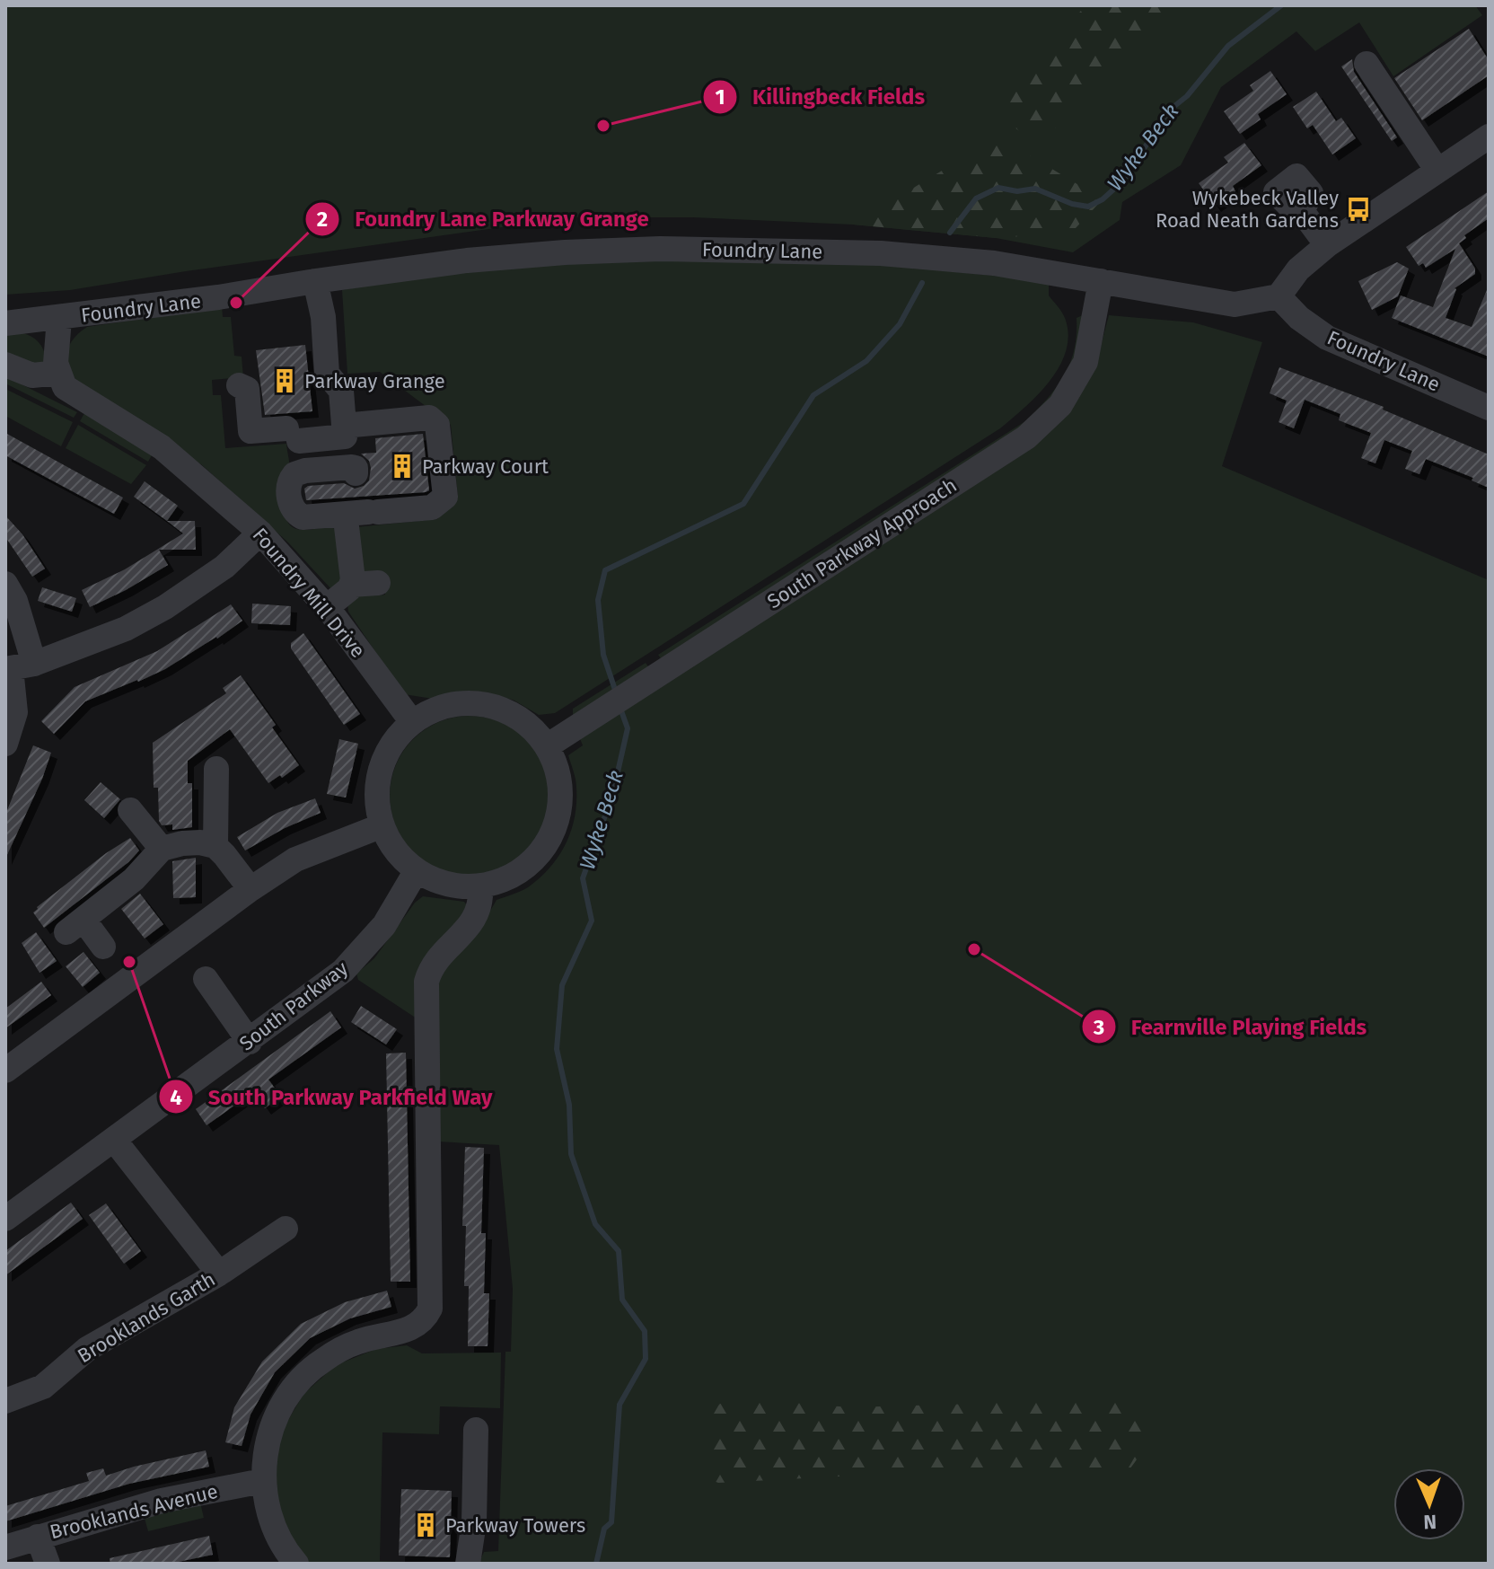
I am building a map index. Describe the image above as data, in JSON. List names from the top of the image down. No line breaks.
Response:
{"streets":{"street":["Foundry Lane","South Parkway Approach","Foundry Mill Drive","South Parkway","Brooklands Garth","Brooklands Avenue"]},"crossings":[["Foundry Lane","South Parkway Approach"],["South Parkway Approach","Foundry Mill Drive"],["South Parkway Approach","South Parkway"],["Foundry Mill Drive","South Parkway"]],"water":["Wyke Beck"],"places":{"other":["Killingbeck Fields","Foundry Lane Parkway Grange","Fearnville Playing Fields","South Parkway Parkfield Way"],"bus stop":["Wykebeck Valley Road Neath Gardens"],"building":["Parkway Grange","Parkway Court","Parkway Towers"]},"north":"bottom"}
